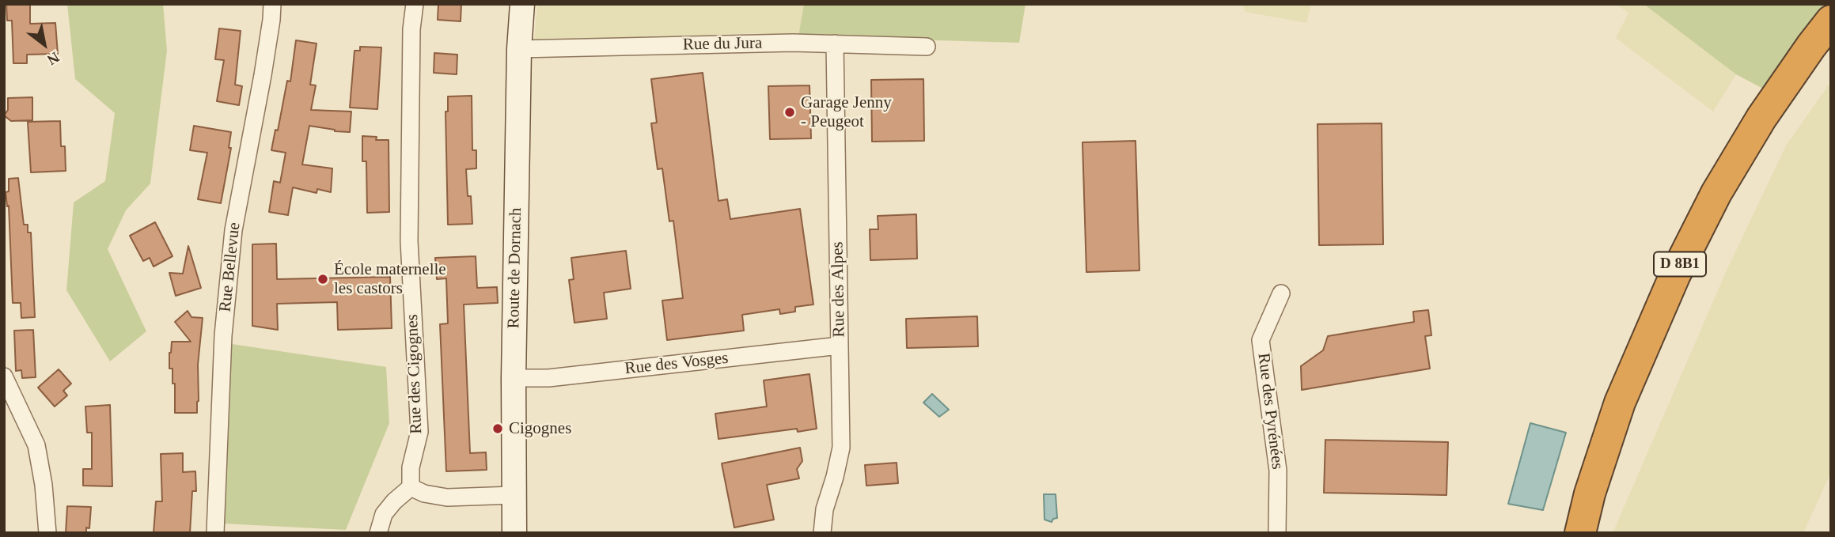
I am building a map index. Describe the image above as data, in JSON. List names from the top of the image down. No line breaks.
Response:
{"streets":{"highway":["D 8B1"],"main road":["Route de Dornach"],"street":["Rue du Jura","Rue Bellevue","Rue des Alpes","Rue des Vosges","Rue des Cigognes","Rue des Pyrénées"]},"crossings":[["Rue du Jura","Route de Dornach"],["Rue du Jura","Rue des Alpes"],["Route de Dornach","Rue des Vosges"],["Rue des Alpes","Rue des Vosges"]],"places":["Garage Jenny - Peugeot","École maternelle les castors","Cigognes"],"north":"bottom right"}
